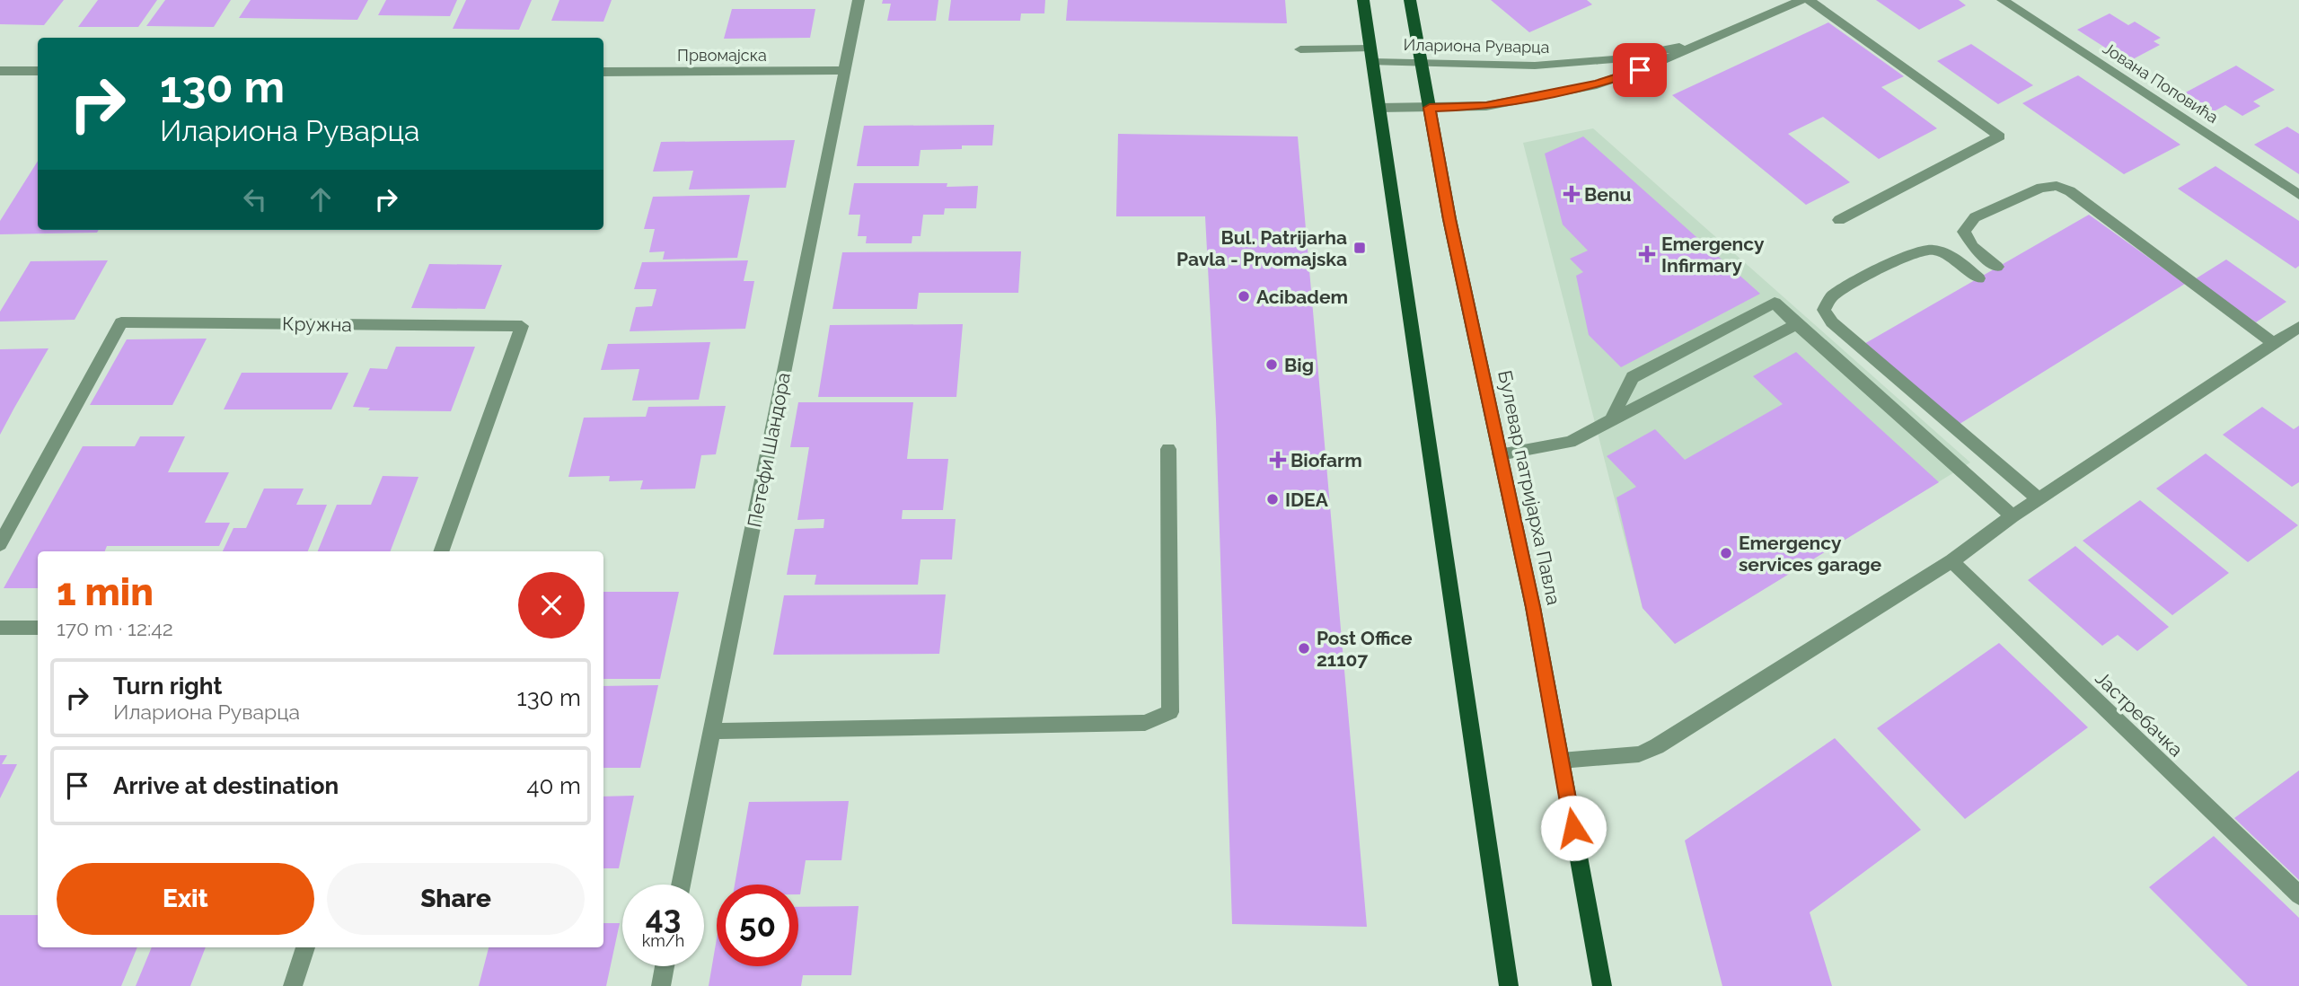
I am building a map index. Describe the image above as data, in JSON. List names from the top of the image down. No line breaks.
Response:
{"streets":{"main road":["Булевар патријарха Павла"],"street":["Илариона Руварца","Првомајска","Јована Поповића","Кружна","Петефи Шандора","Јастребачка"]},"crossings":[["Илариона Руварца","Булевар патријарха Павла"],["Првомајска","Петефи Шандора"]],"places":{"health":["Benu","Emergency Infirmary","Biofarm"],"transit":["Bul. Patrijarha Pavla - Prvomajska"],"other":["Acibadem","Big","IDEA","Emergency services garage","Post Office 21107"]},"page":{"turn":["130 m","Илариона Руварца"],"heading":["1 min","170 m · 12:42"],"list":[{"name":"Turn right","note":"Илариона Руварца","value":"130 m"},{"name":"Arrive at destination","value":"40 m"}],"buttons":["Exit","Share"],"speed":"43 km/h","limit":"50"}}
